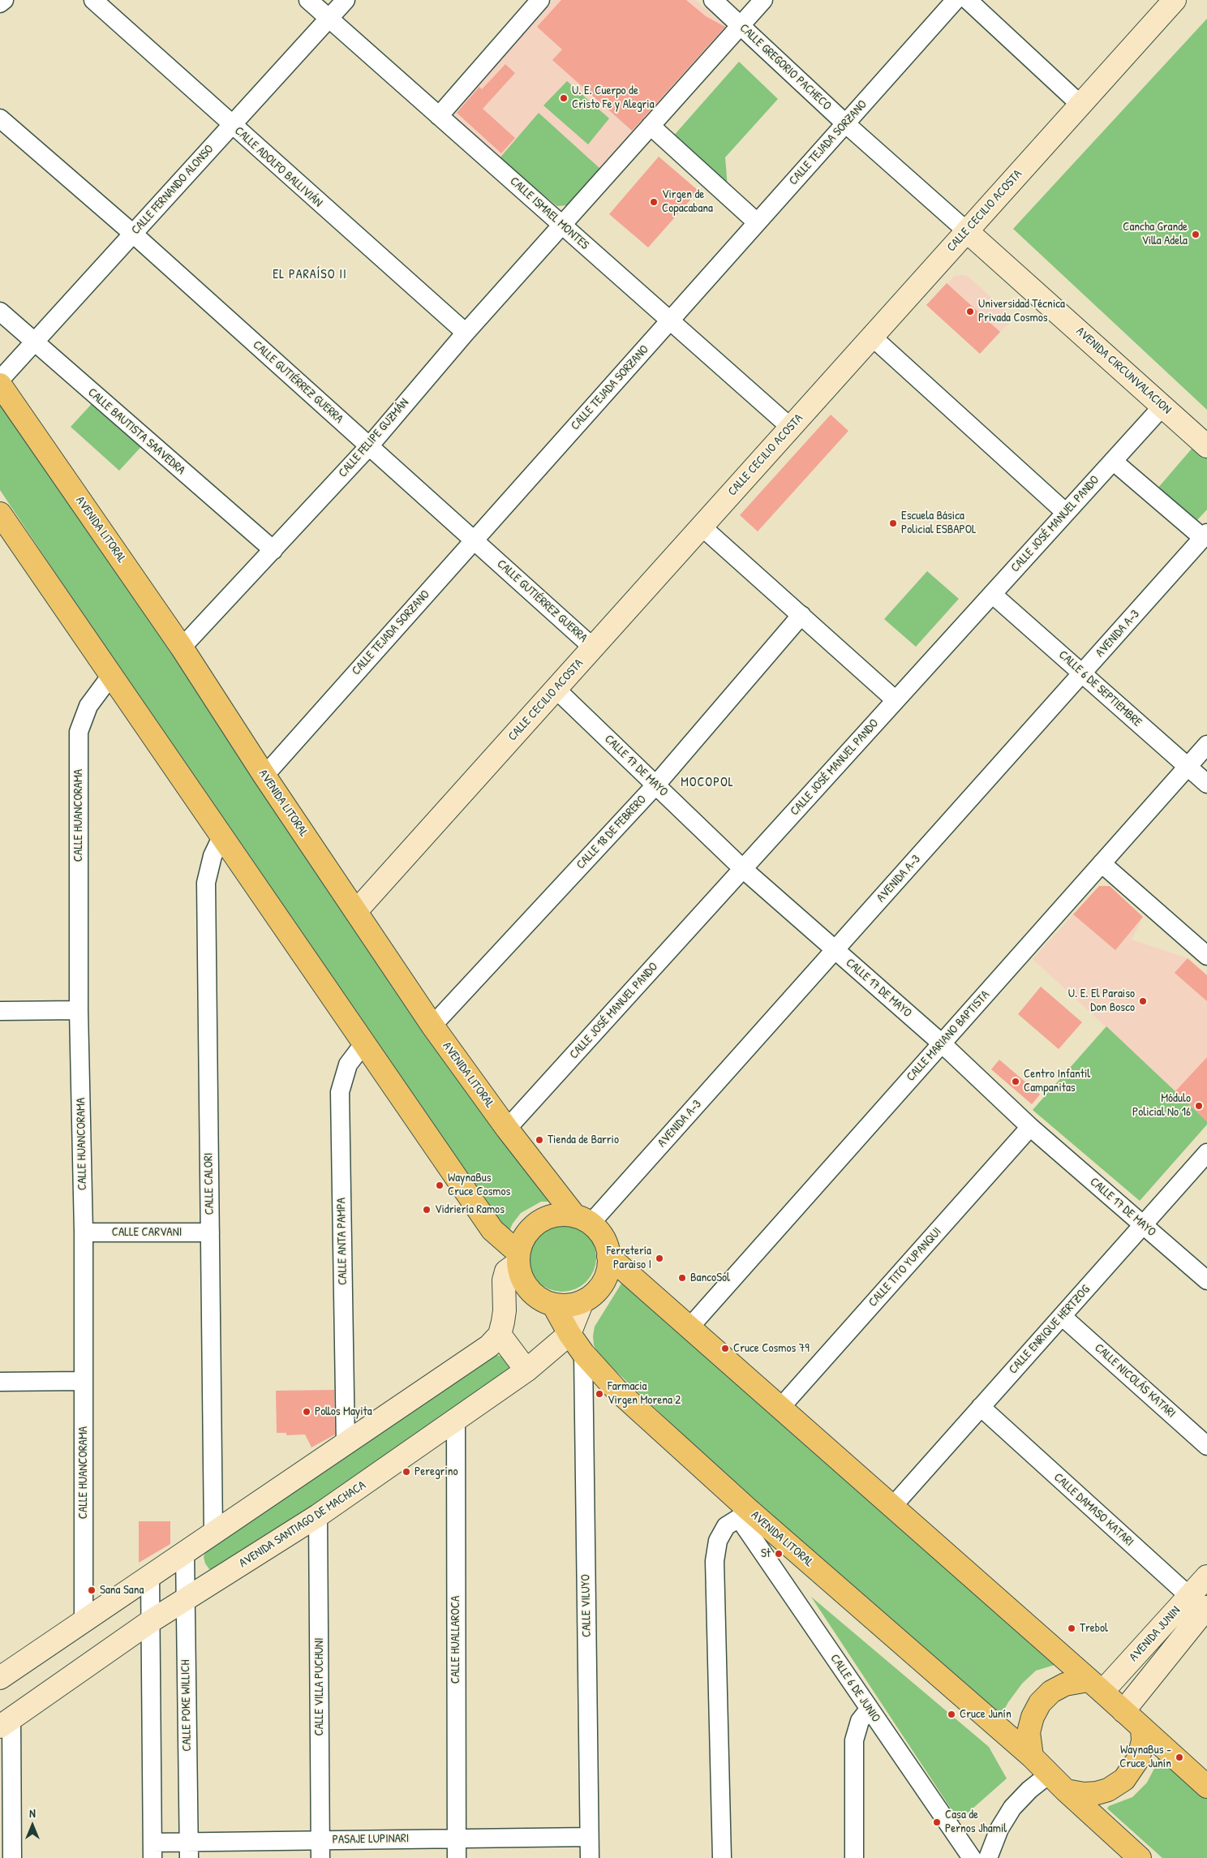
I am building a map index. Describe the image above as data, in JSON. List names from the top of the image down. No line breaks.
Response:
{"streets":{"main road":["AVENIDA LITORAL"],"street":["CALLE GREGORIO PACHECO","CALLE TEJADA SORZANO","CALLE ADOLFO BALLIVIÁN","CALLE FERNANDO ALONSO","CALLE CECILIO ACOSTA","CALLE ISMAEL MONTES","AVENIDA CIRCUNVALACION","CALLE GUTIÉRREZ GUERRA","CALLE BAUTISTA SAAVEDRA","CALLE FELIPE GUZMÁN","CALLE JOSÉ MANUEL PANDO","AVENIDA A-3","CALLE 6 DE SEPTIEMBRE","CALLE 17 DE MAYO","CALLE HUANCORAMA","CALLE 18 DE FEBRERO","CALLE MARIANO BAPTISTA","CALLE CALORI","CALLE CARVANI","CALLE ANTA PAMPA","CALLE TITO YUPANQUI","CALLE ENRIQUE HERTZOG","CALLE NICOLÁS KATARI","CALLE DAMASO KATARI","AVENIDA SANTIAGO DE MACHACA","CALLE VILUYO","AVENIDA JUNIN","CALLE HUALLAROCA","CALLE VILLA PUCHUNI","CALLE 6 DE JUNIO","CALLE POKE WILLICH","PASAJE LUPINARI"]},"crossings":[["CALLE GREGORIO PACHECO","CALLE TEJADA SORZANO"],["CALLE GREGORIO PACHECO","CALLE CECILIO ACOSTA"],["CALLE GREGORIO PACHECO","AVENIDA CIRCUNVALACION"],["CALLE GREGORIO PACHECO","CALLE FELIPE GUZMÁN"],["CALLE TEJADA SORZANO","CALLE ISMAEL MONTES"],["CALLE TEJADA SORZANO","CALLE GUTIÉRREZ GUERRA"],["CALLE TEJADA SORZANO","AVENIDA LITORAL"],["CALLE ADOLFO BALLIVIÁN","CALLE FERNANDO ALONSO"],["CALLE ADOLFO BALLIVIÁN","CALLE FELIPE GUZMÁN"],["CALLE FERNANDO ALONSO","CALLE ISMAEL MONTES"],["CALLE FERNANDO ALONSO","CALLE GUTIÉRREZ GUERRA"],["CALLE FERNANDO ALONSO","CALLE BAUTISTA SAAVEDRA"],["CALLE CECILIO ACOSTA","CALLE ISMAEL MONTES"],["CALLE CECILIO ACOSTA","AVENIDA CIRCUNVALACION"],["CALLE CECILIO ACOSTA","CALLE GUTIÉRREZ GUERRA"],["CALLE CECILIO ACOSTA","AVENIDA LITORAL"],["CALLE CECILIO ACOSTA","CALLE 17 DE MAYO"],["CALLE ISMAEL MONTES","CALLE FELIPE GUZMÁN"],["AVENIDA CIRCUNVALACION","CALLE JOSÉ MANUEL PANDO"],["CALLE GUTIÉRREZ GUERRA","CALLE FELIPE GUZMÁN"],["CALLE BAUTISTA SAAVEDRA","CALLE FELIPE GUZMÁN"],["CALLE FELIPE GUZMÁN","AVENIDA LITORAL"],["CALLE JOSÉ MANUEL PANDO","AVENIDA LITORAL"],["CALLE JOSÉ MANUEL PANDO","CALLE 6 DE SEPTIEMBRE"],["CALLE JOSÉ MANUEL PANDO","CALLE 17 DE MAYO"],["AVENIDA LITORAL","AVENIDA A-3"],["AVENIDA LITORAL","CALLE 18 DE FEBRERO"],["AVENIDA LITORAL","AVENIDA SANTIAGO DE MACHACA"],["AVENIDA LITORAL","CALLE VILUYO"],["AVENIDA LITORAL","AVENIDA JUNIN"],["AVENIDA LITORAL","CALLE 6 DE JUNIO"],["AVENIDA A-3","CALLE 6 DE SEPTIEMBRE"],["AVENIDA A-3","CALLE 17 DE MAYO"],["AVENIDA A-3","AVENIDA SANTIAGO DE MACHACA"],["CALLE 6 DE SEPTIEMBRE","CALLE MARIANO BAPTISTA"],["CALLE 17 DE MAYO","CALLE 18 DE FEBRERO"],["CALLE 17 DE MAYO","CALLE MARIANO BAPTISTA"],["CALLE 17 DE MAYO","CALLE TITO YUPANQUI"],["CALLE 17 DE MAYO","CALLE ENRIQUE HERTZOG"],["CALLE HUANCORAMA","CALLE CARVANI"],["CALLE CALORI","CALLE CARVANI"],["CALLE ENRIQUE HERTZOG","CALLE NICOLÁS KATARI"],["CALLE ENRIQUE HERTZOG","CALLE DAMASO KATARI"],["CALLE DAMASO KATARI","AVENIDA JUNIN"],["AVENIDA SANTIAGO DE MACHACA","CALLE HUALLAROCA"],["AVENIDA SANTIAGO DE MACHACA","CALLE VILLA PUCHUNI"],["AVENIDA SANTIAGO DE MACHACA","CALLE POKE WILLICH"],["CALLE VILUYO","PASAJE LUPINARI"],["CALLE HUALLAROCA","PASAJE LUPINARI"],["CALLE VILLA PUCHUNI","PASAJE LUPINARI"],["CALLE POKE WILLICH","PASAJE LUPINARI"]],"districts":["EL PARAÍSO II","MOCOPOL"],"places":["U. E. Cuerpo de Cristo Fe y Alegria","Virgen de Copacabana","Cancha Grande Villa Adela","Universidad Técnica Privada Cosmos","Escuela Básica Policial ESBAPOL","U. E. El Paraiso Don Bosco","Centro Infantil Campanitas","Módulo Policial No 16","Tienda de Barrio","WaynaBus Cruce Cosmos","Vidriería Ramos","Ferretería Paraiso I","BancoSol","Cruce Cosmos 79","Farmacia Virgen Morena 2","Pollos Mayita","Peregrino","St","Sana Sana","Trebol","Cruce Junín","WaynaBus - Cruce Junín","Casa de Pernos Jhamil"],"north":"top"}
